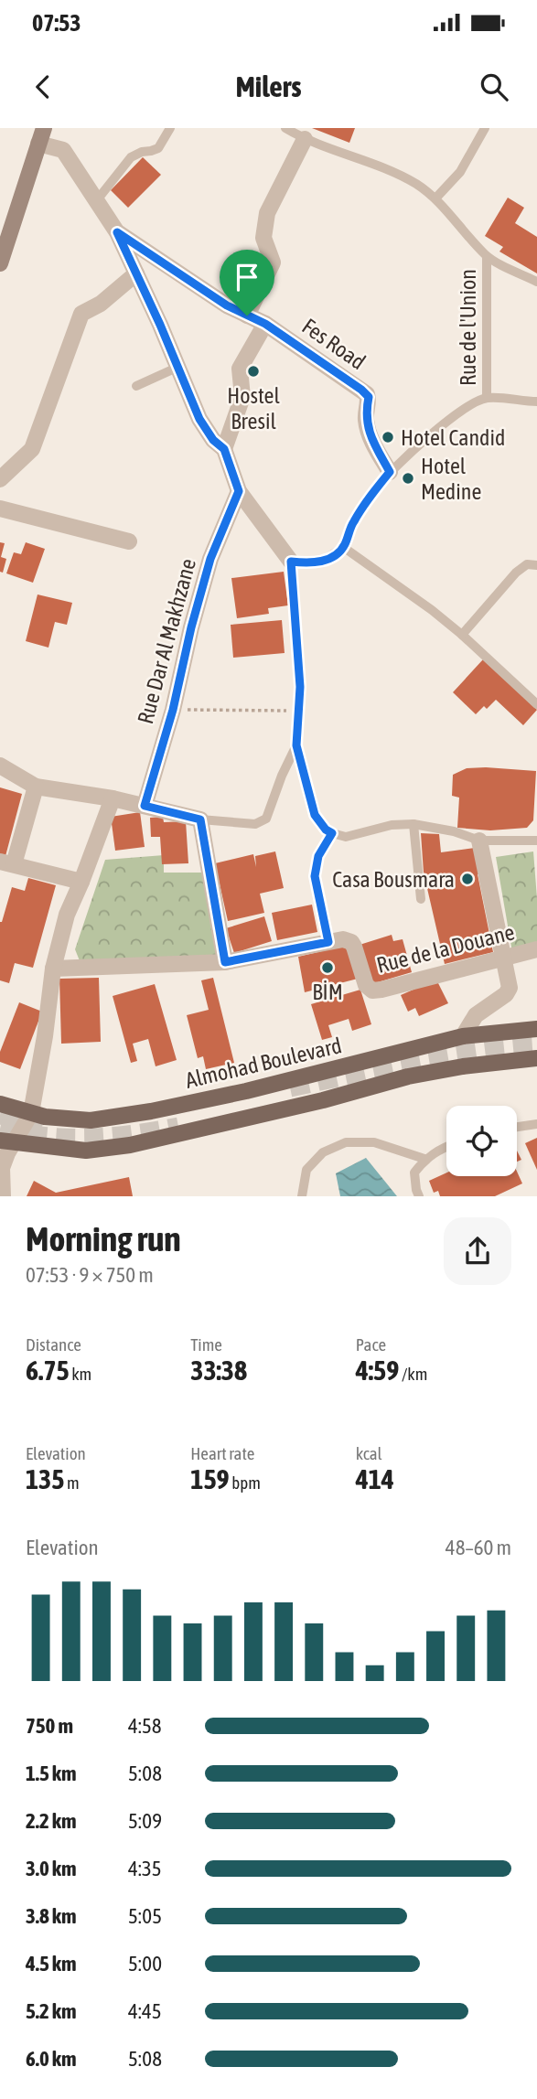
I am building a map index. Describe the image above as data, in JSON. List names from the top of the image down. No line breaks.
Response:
{"streets":{"main road":["Almohad Boulevard"],"street":["Fes Road","Rue Dar Al Makhzane","Rue de la Douane"],"lane":["Rue de l'Union"]},"places":["Hostel Bresil","Hotel Candid","Hotel Medine","Casa Bousmara","BİM"],"page":{"status":"07:53","header":"Milers","heading":["Morning run","07:53 · 9 × 750 m"],"stats":[["Distance","6.75 km"],["Time","33:38"],["Pace","4:59 /km"],["Elevation","135 m"],["Heart rate","159 bpm"],["kcal","414"]],"chart":["Elevation","48–60 m"],"list":[{"name":"750 m","note":"4:58"},{"name":"1.5 km","note":"5:08"},{"name":"2.2 km","note":"5:09"},{"name":"3.0 km","note":"4:35"},{"name":"3.8 km","note":"5:05"},{"name":"4.5 km","note":"5:00"},{"name":"5.2 km","note":"4:45"},{"name":"6.0 km","note":"5:08"}]}}
